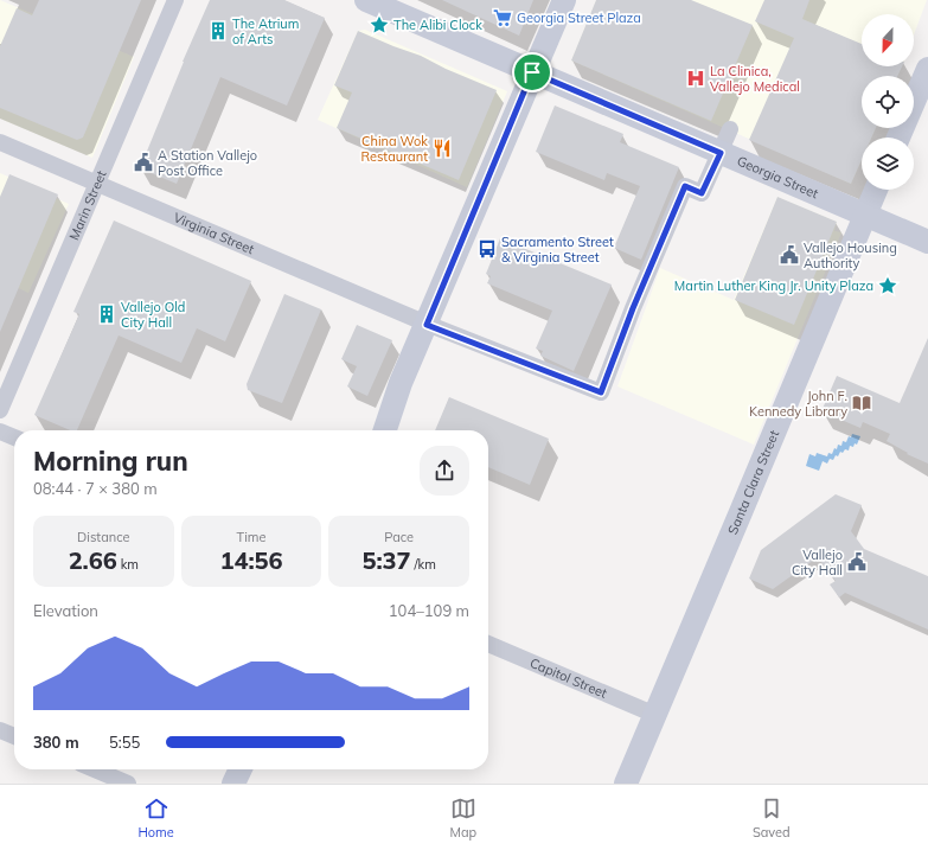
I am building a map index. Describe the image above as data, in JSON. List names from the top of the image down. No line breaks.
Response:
{"streets":{"main road":["Georgia Street","Santa Clara Street"],"street":["Marin Street","Virginia Street","Capitol Street"]},"crossings":[["Georgia Street","Virginia Street"],["Georgia Street","Santa Clara Street"],["Marin Street","Virginia Street"],["Santa Clara Street","Capitol Street"]],"places":{"supermarket":["Georgia Street Plaza"],"place":["The Alibi Clock","Martin Luther King Jr. Unity Plaza"],"building":["The Atrium of Arts","Vallejo Old City Hall"],"hospital":["La Clinica, Vallejo Medical"],"restaurant":["China Wok Restaurant"],"public building":["A Station Vallejo Post Office","Vallejo Housing Authority","Vallejo City Hall"],"bus stop":["Sacramento Street & Virginia Street"],"library":["John F. Kennedy Library"]},"north":"bottom","page":{"heading":["Morning run","08:44 · 7 × 380 m"],"stats":[["Distance","2.66 km"],["Time","14:56"],["Pace","5:37 /km"]],"chart":["Elevation","104–109 m"],"list":[{"name":"380 m","note":"5:55"}],"tabs":["Home","Map","Saved"]}}
